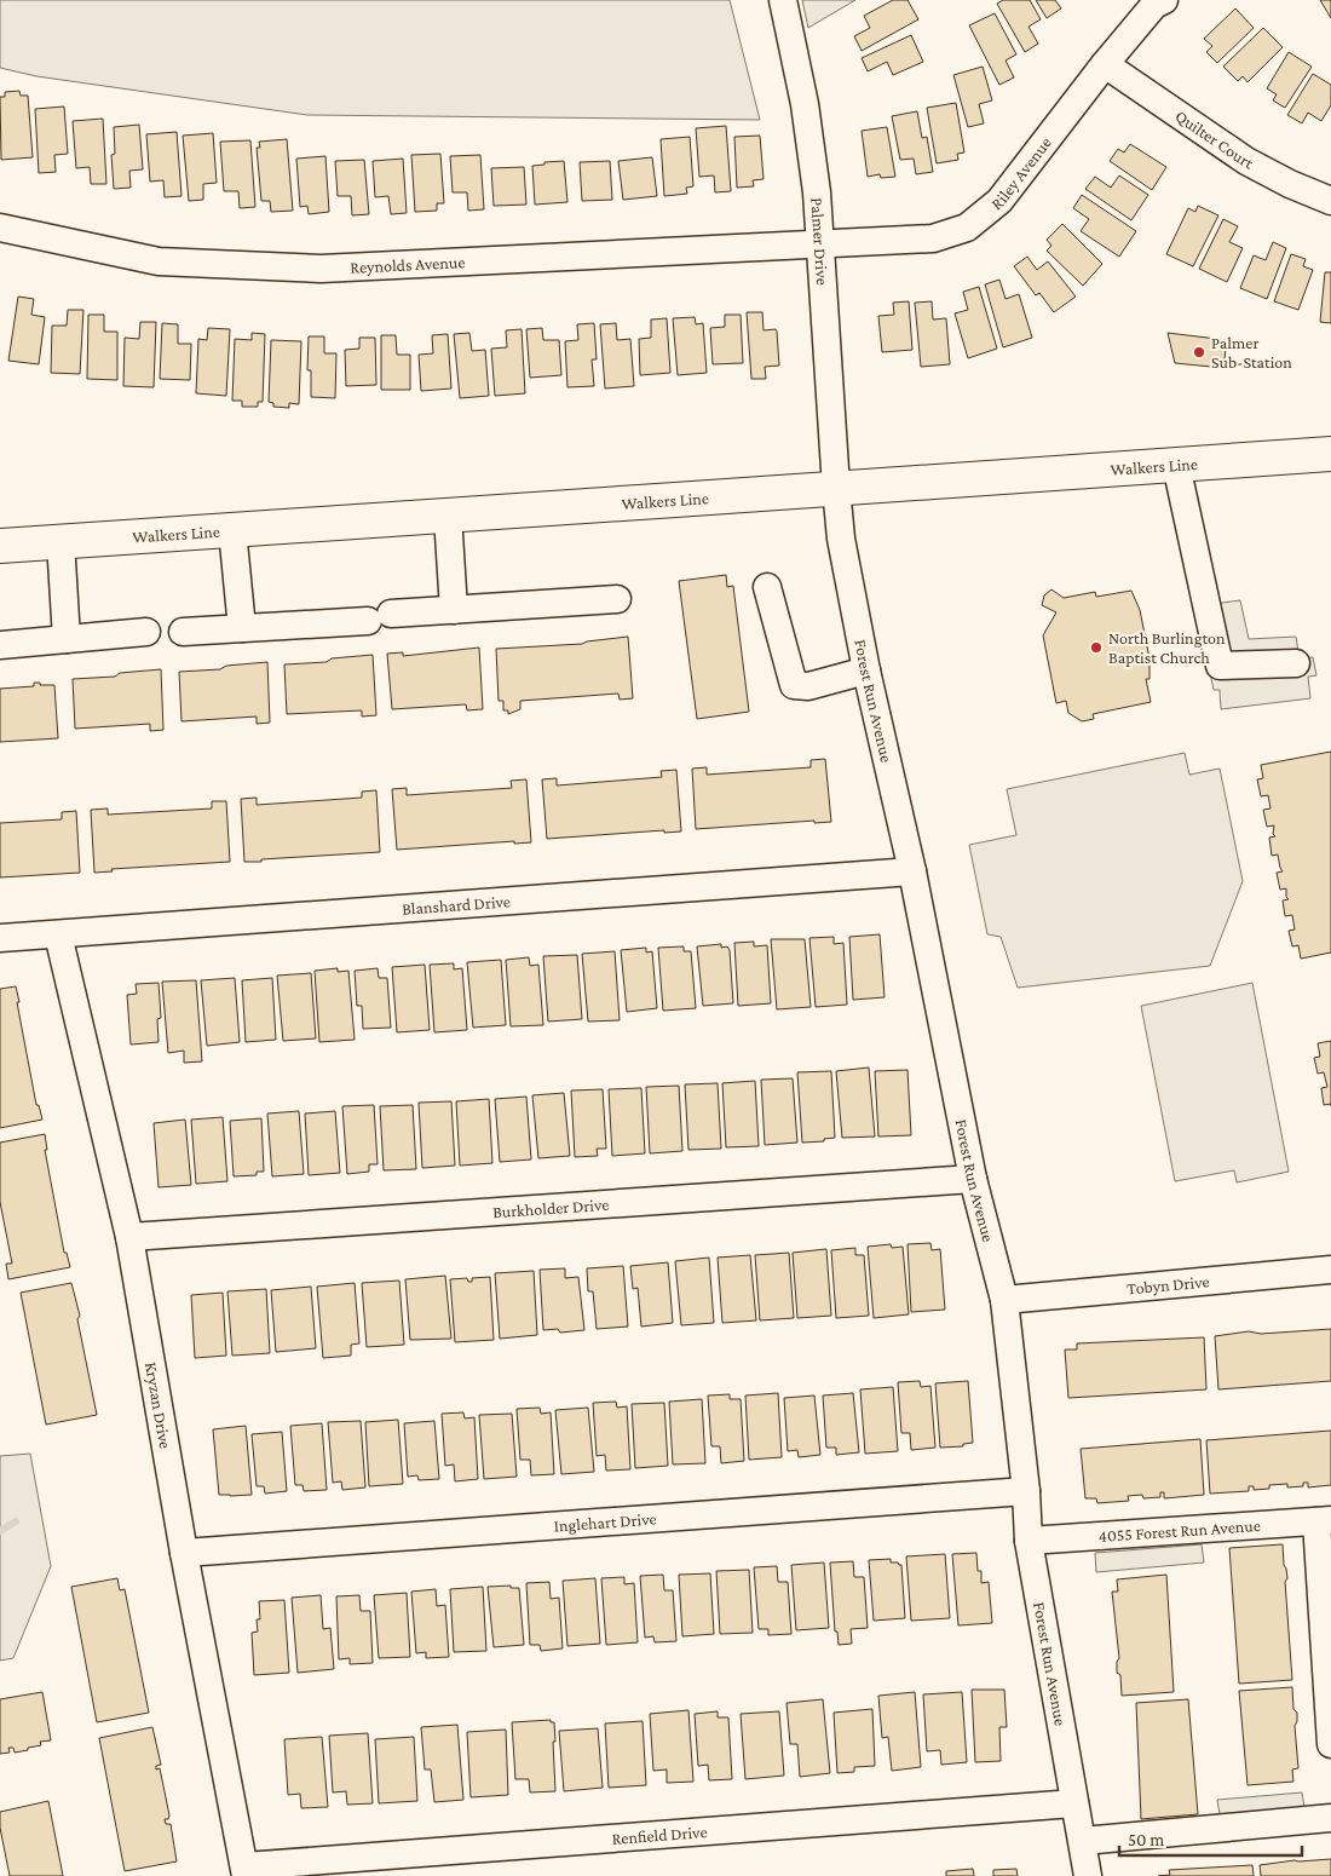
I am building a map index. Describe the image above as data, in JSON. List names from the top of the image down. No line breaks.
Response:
{"streets":{"main road":["Walkers Line"],"street":["Quilter Court","Riley Avenue","Palmer Drive","Reynolds Avenue","Forest Run Avenue","Blanshard Drive","Burkholder Drive","Tobyn Drive","Kryzan Drive","Inglehart Drive","4055 Forest Run Avenue","Renfield Drive"]},"crossings":[["Quilter Court","Riley Avenue"],["Riley Avenue","Palmer Drive"],["Riley Avenue","Reynolds Avenue"],["Palmer Drive","Reynolds Avenue"],["Palmer Drive","Walkers Line"],["Palmer Drive","Forest Run Avenue"],["Walkers Line","Forest Run Avenue"],["Forest Run Avenue","Blanshard Drive"],["Forest Run Avenue","Burkholder Drive"],["Forest Run Avenue","Tobyn Drive"],["Forest Run Avenue","Inglehart Drive"],["Forest Run Avenue","4055 Forest Run Avenue"],["Forest Run Avenue","Renfield Drive"],["Blanshard Drive","Kryzan Drive"],["Burkholder Drive","Kryzan Drive"],["Kryzan Drive","Inglehart Drive"],["Kryzan Drive","Renfield Drive"]],"places":["Palmer Sub-Station","North Burlington Baptist Church"],"scale_bar":"50 m"}
